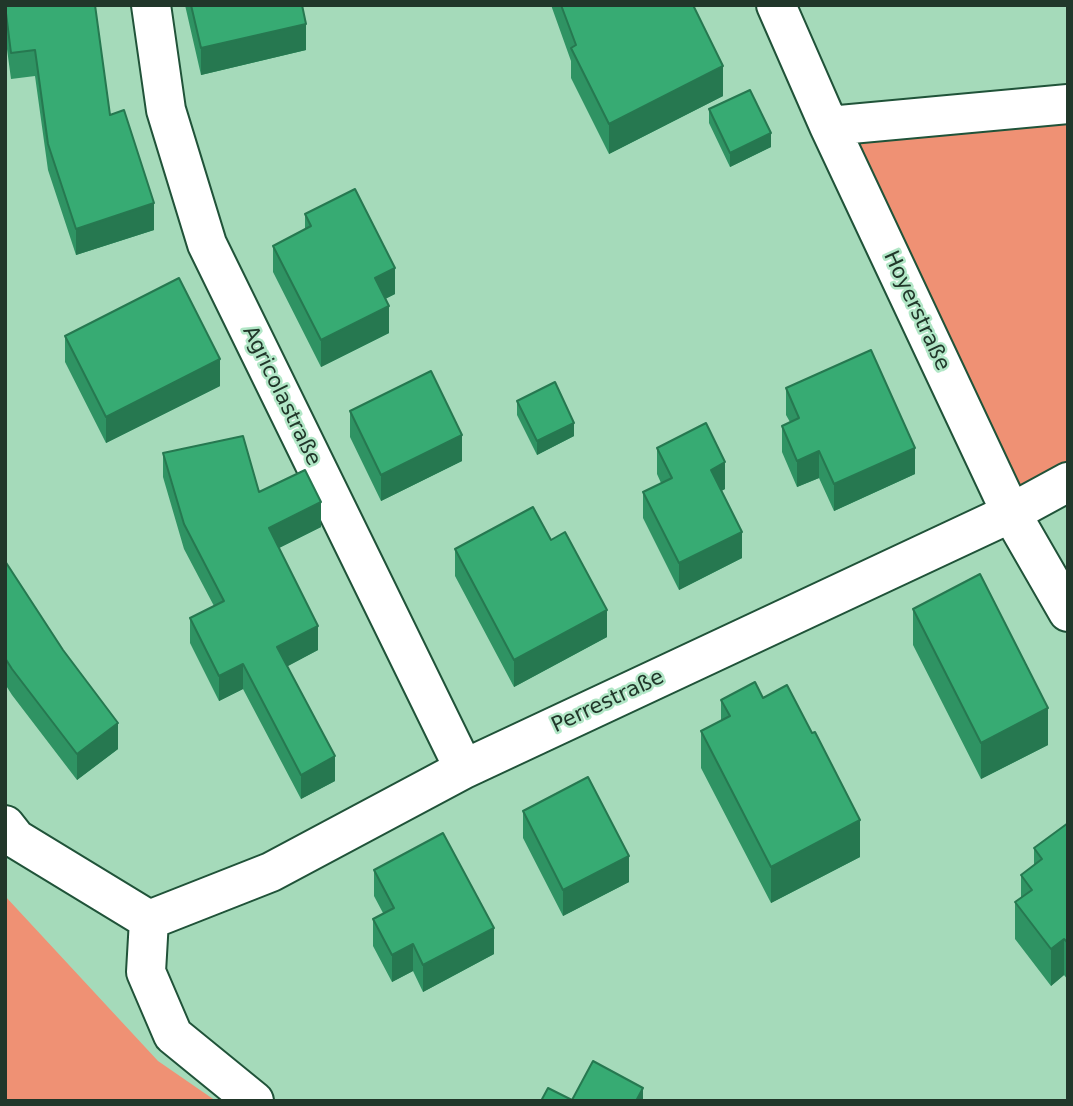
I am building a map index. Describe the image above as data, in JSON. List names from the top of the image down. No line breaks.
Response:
{"streets":{"street":["Hoyerstraße","Agricolastraße","Perrestraße"]},"crossings":[["Hoyerstraße","Perrestraße"],["Agricolastraße","Perrestraße"]]}
